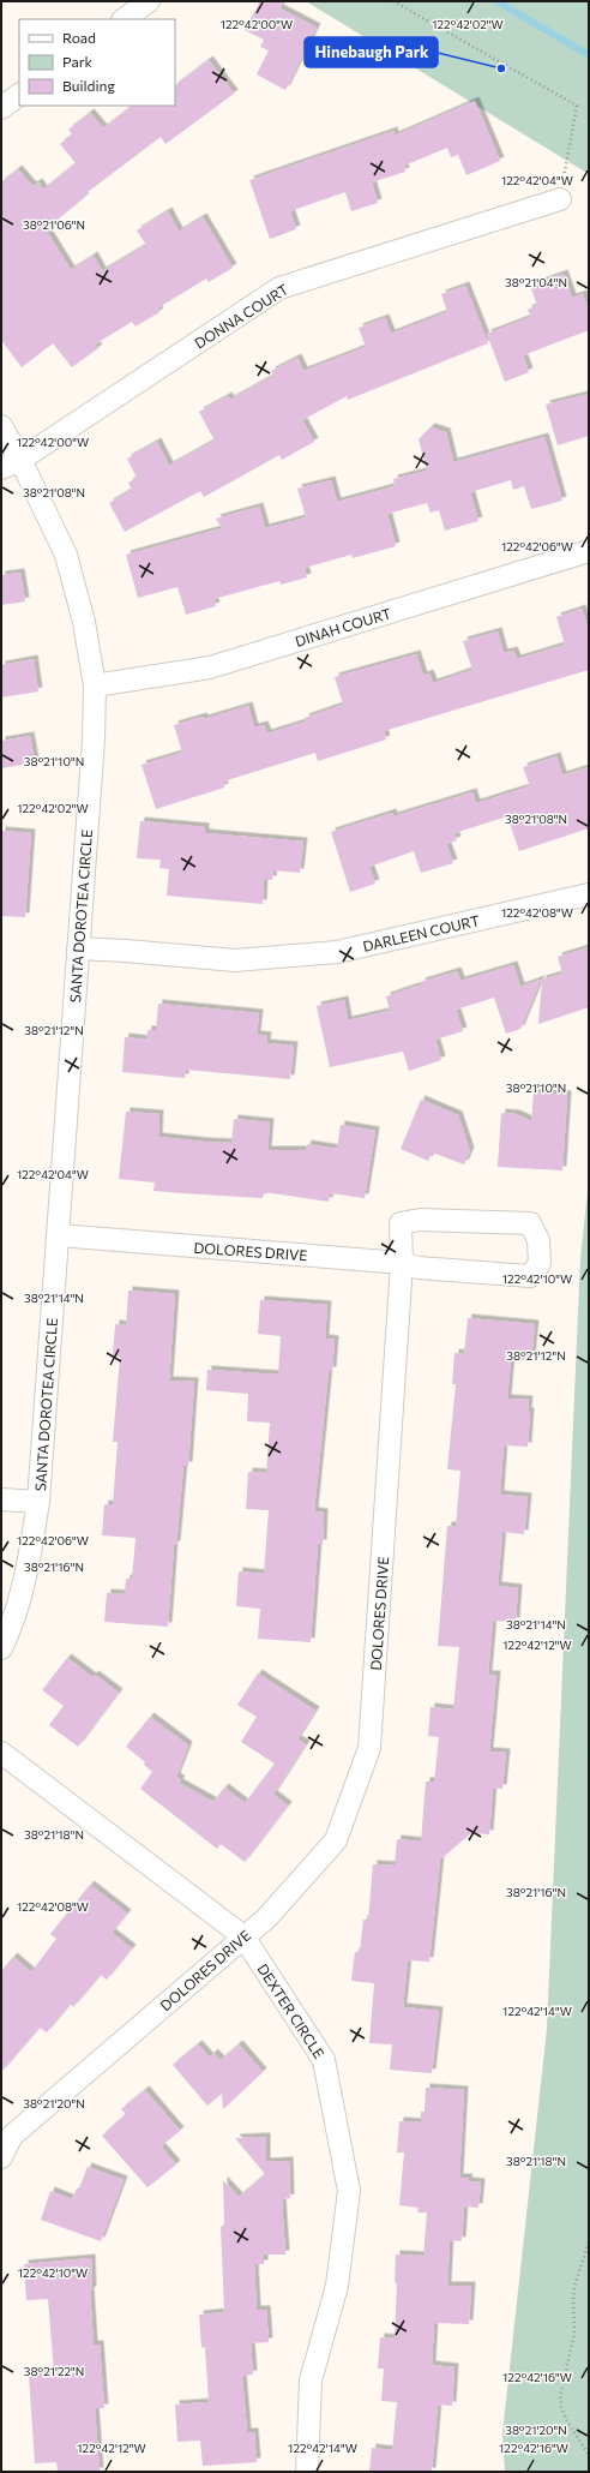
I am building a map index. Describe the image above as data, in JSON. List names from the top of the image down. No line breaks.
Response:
{"streets":{"street":["DONNA COURT","DINAH COURT","SANTA DOROTEA CIRCLE","DARLEEN COURT","DOLORES DRIVE","DEXTER CIRCLE"]},"crossings":[["DONNA COURT","SANTA DOROTEA CIRCLE"],["DINAH COURT","SANTA DOROTEA CIRCLE"],["SANTA DOROTEA CIRCLE","DARLEEN COURT"],["SANTA DOROTEA CIRCLE","DOLORES DRIVE"],["DOLORES DRIVE","DEXTER CIRCLE"]],"places":["Hinebaugh Park"],"legend":["Road","Park","Building"],"coordinates":["122°42'00\"W","122°42'02\"W","122°42'04\"W","38°21'06\"N","38°21'04\"N","38°21'08\"N","122°42'06\"W","38°21'10\"N","122°42'08\"W","38°21'12\"N","122°42'10\"W","38°21'14\"N","38°21'16\"N","122°42'12\"W","38°21'18\"N","122°42'14\"W","38°21'20\"N","38°21'22\"N","122°42'16\"W"]}
